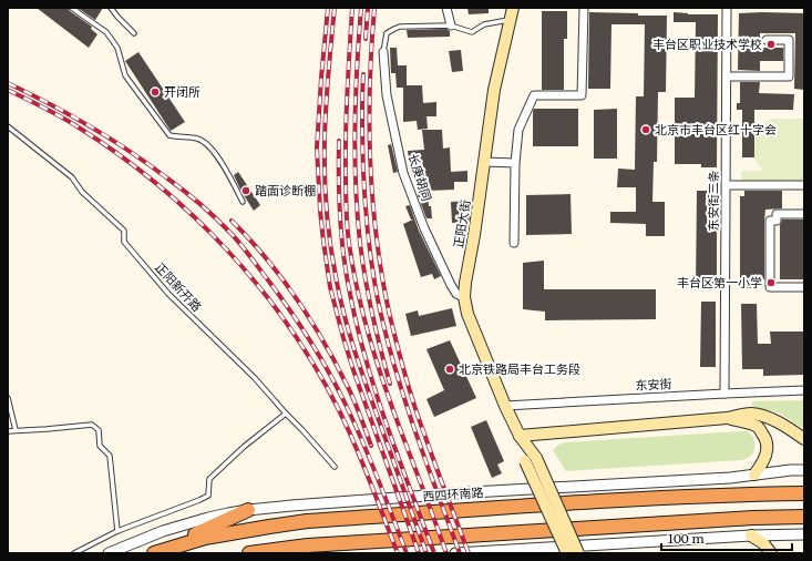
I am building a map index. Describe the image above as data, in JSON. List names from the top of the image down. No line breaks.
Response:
{"streets":{"highway":["西四环南路"],"main road":["正阳大街"],"street":["长庚胡同","东安街三条","东安街"],"lane":["正阳新开路"]},"crossings":[["长庚胡同","正阳大街"],["东安街三条","东安街"],["正阳大街","东安街"]],"places":["丰台区职业技术学校","开闭所","北京市丰台区红十字会","踏面诊断棚","丰台区第一小学","北京铁路局丰台工务段"],"scale_bar":"100 m"}
